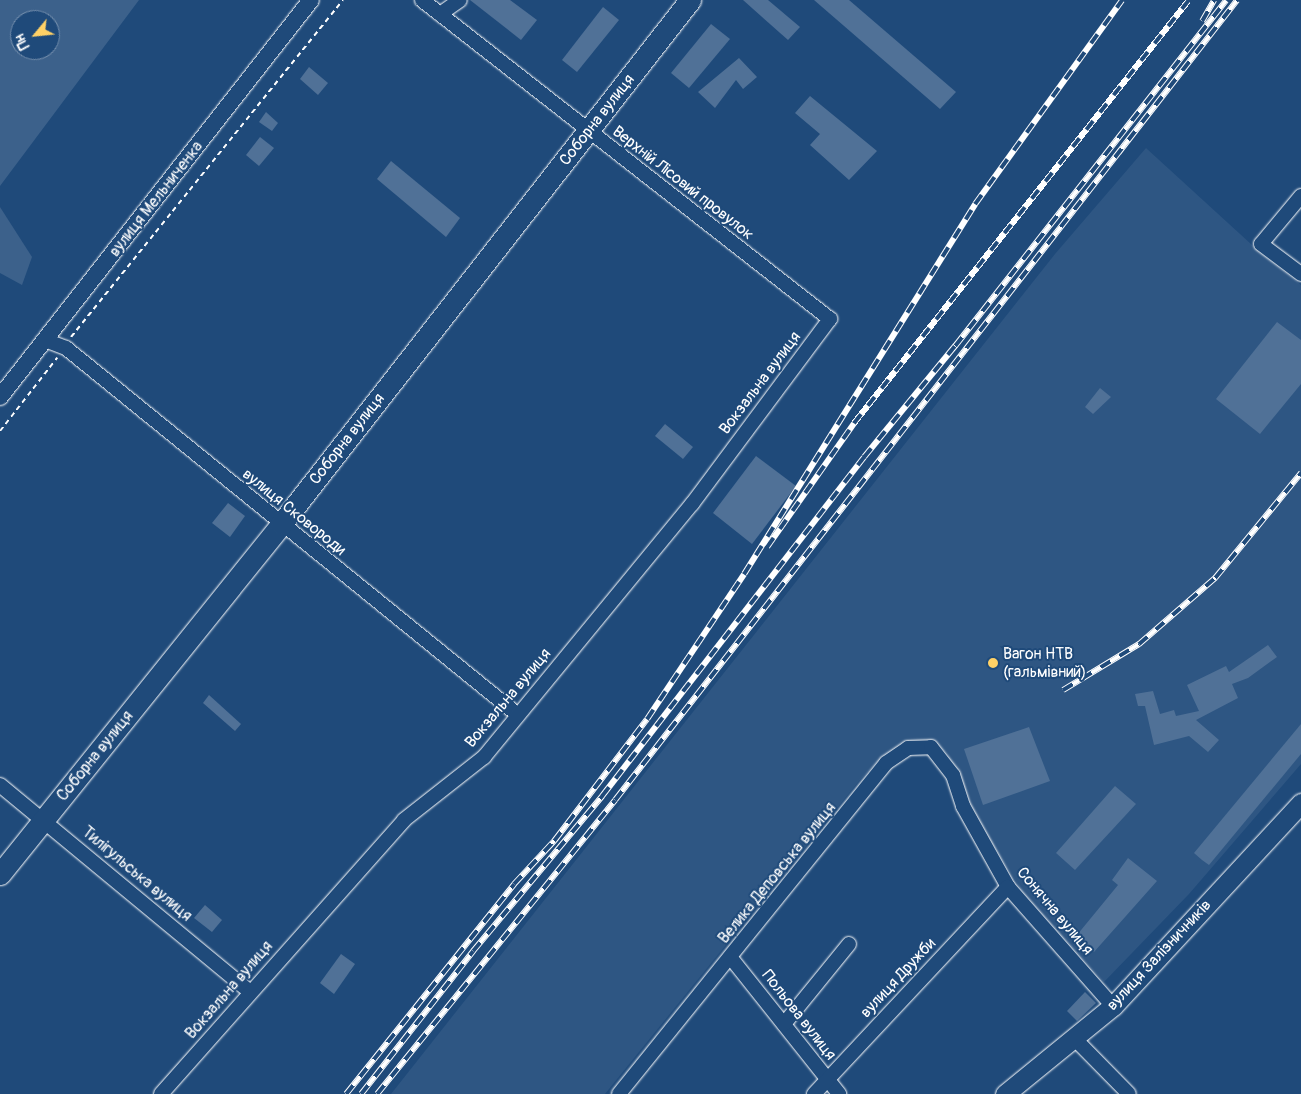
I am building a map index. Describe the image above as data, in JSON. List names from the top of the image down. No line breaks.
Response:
{"streets":{"main road":["Соборна вулиця","вулиця Залізничників"],"street":["Верхній Лісовий провулок","вулиця Мельниченка","Вокзальна вулиця","вулиця Сковороди","Велика Деповська вулиця","Тилігульська вулиця","Сонячна вулиця","вулиця Дружби","Польова вулиця"]},"crossings":[["Соборна вулиця","Верхній Лісовий провулок"],["Соборна вулиця","вулиця Сковороди"],["Соборна вулиця","Тилігульська вулиця"],["Верхній Лісовий провулок","Вокзальна вулиця"],["вулиця Мельниченка","вулиця Сковороди"],["Вокзальна вулиця","вулиця Сковороди"],["Вокзальна вулиця","Тилігульська вулиця"],["Велика Деповська вулиця","Сонячна вулиця"],["Велика Деповська вулиця","Польова вулиця"],["Сонячна вулиця","вулиця Залізничників"],["Сонячна вулиця","вулиця Дружби"],["вулиця Дружби","Польова вулиця"]],"places":["Вагон НТВ (гальмівний)"],"north":"bottom left"}
